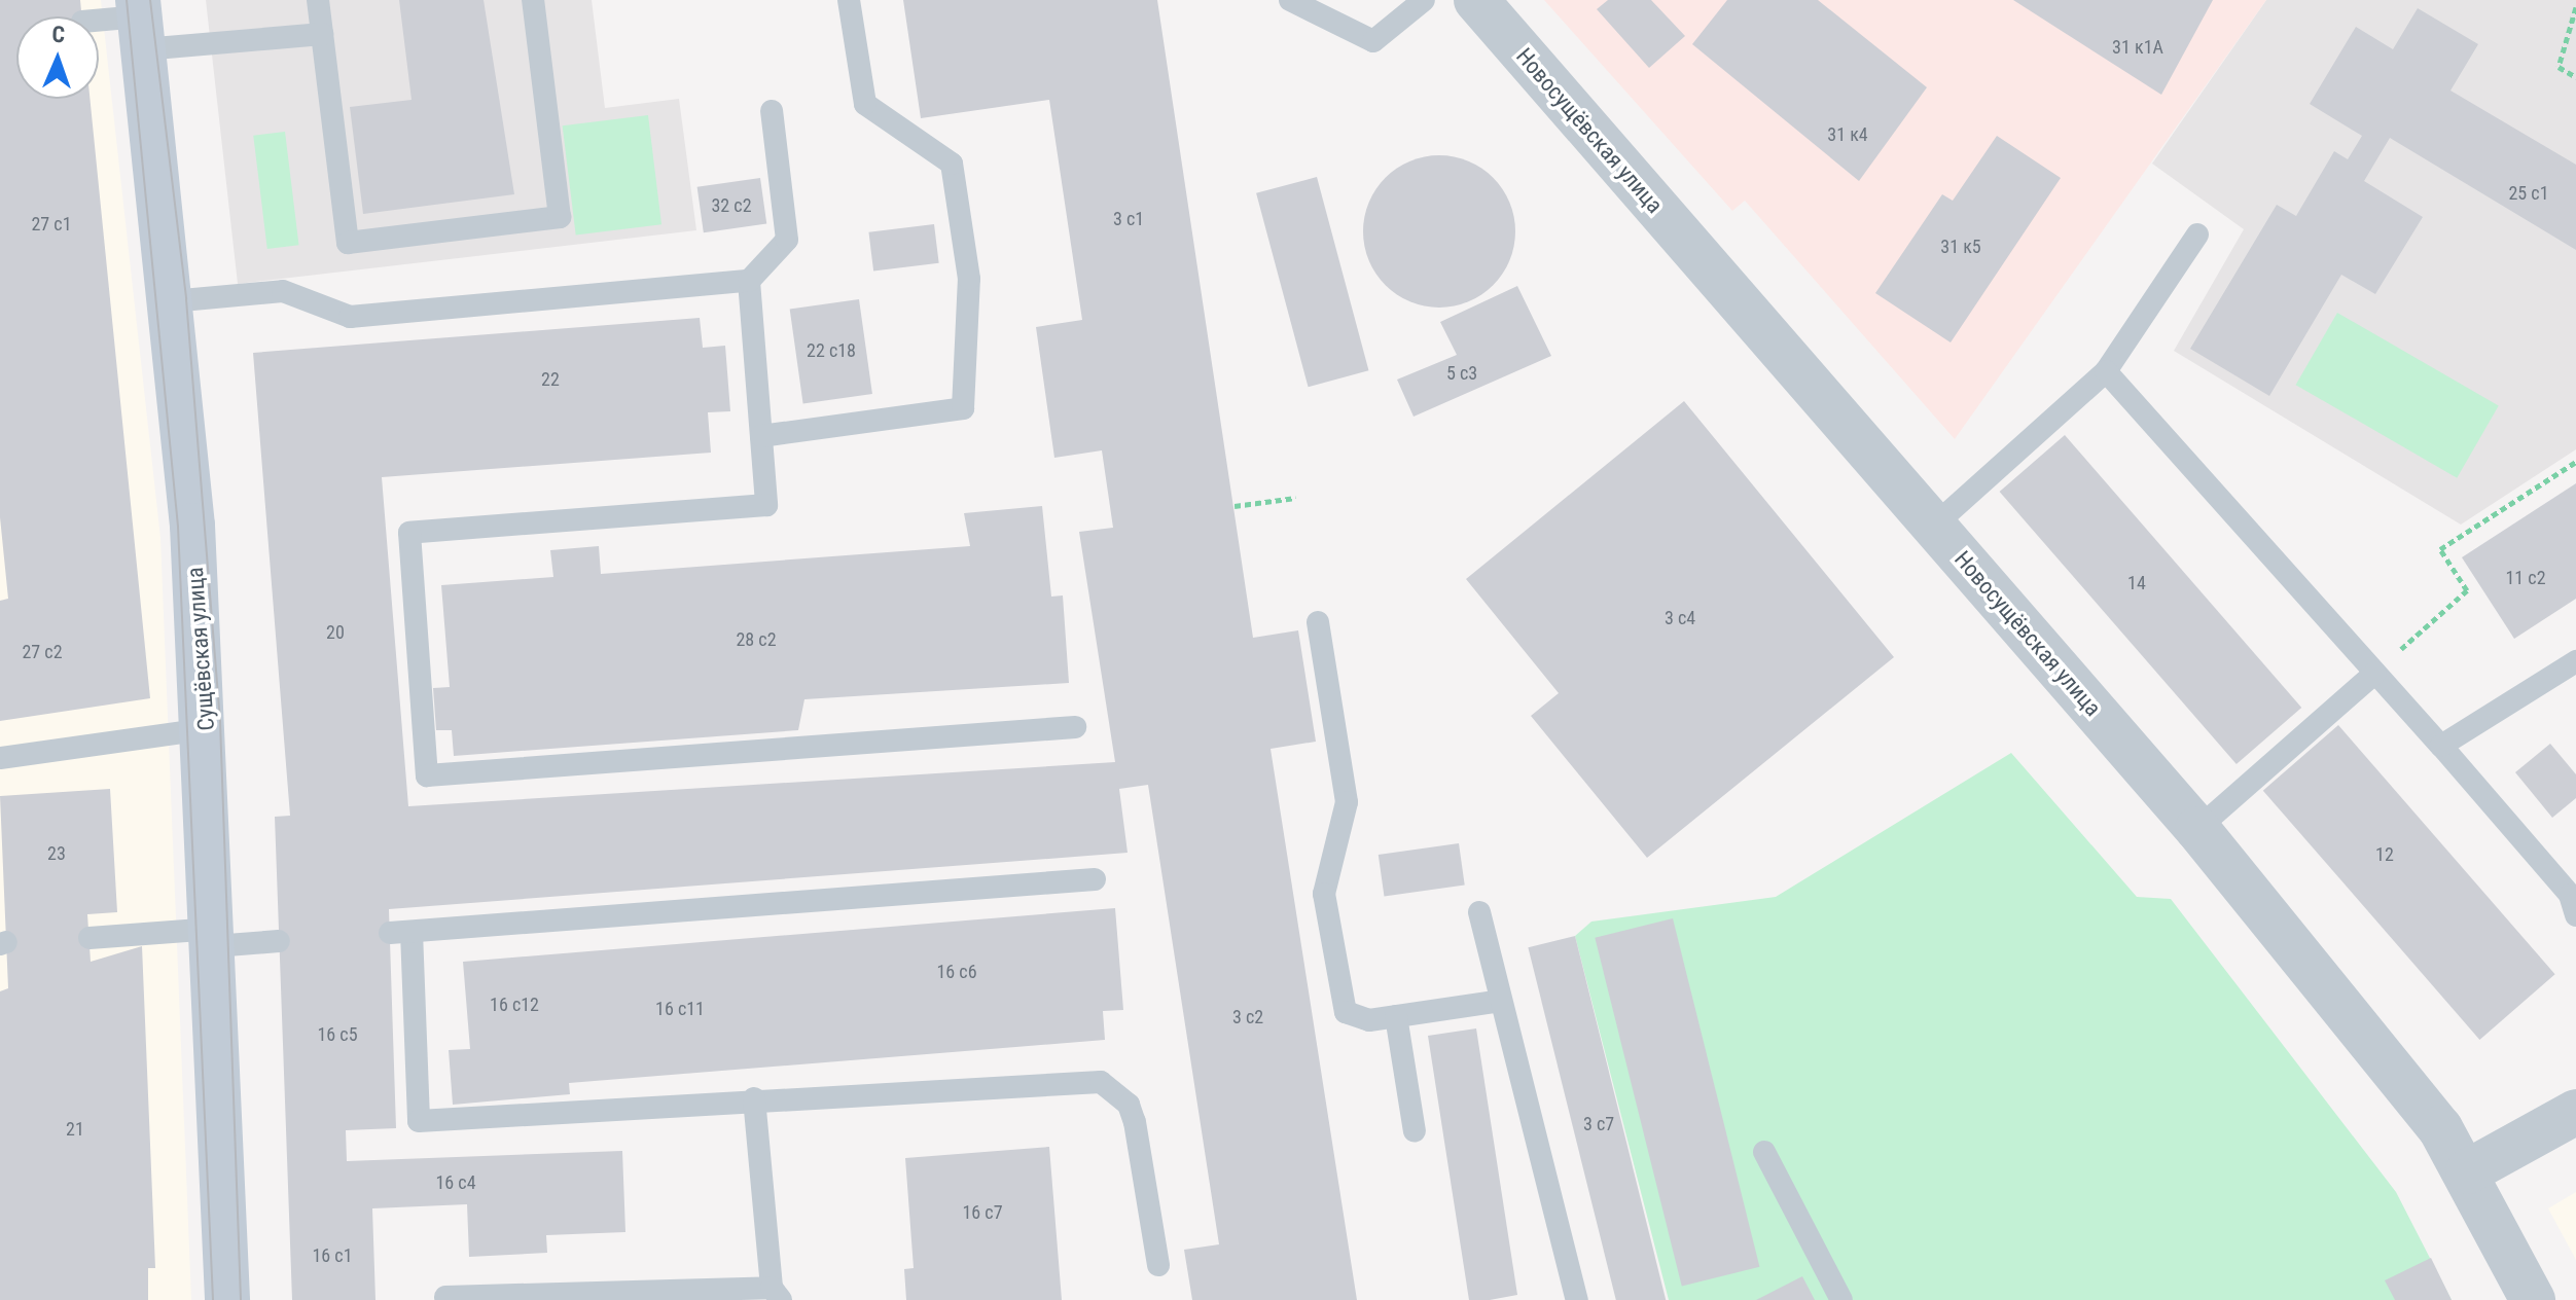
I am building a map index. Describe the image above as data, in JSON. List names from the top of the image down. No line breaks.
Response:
{"streets":{"street":["Новосущёвская улица","Сущёвская улица"]},"house_numbers":["31 к1А","31 к4","25 с1","32 с2","3 с1","27 с1","31 к5","22 с18","5 с3","22","11 с2","14","3 с4","20","28 с2","27 с2","23","12","16 с6","16 с12","16 с11","3 с2","16 с5","3 с7","21","16 с4","16 с7","16 с1"],"north":"top"}
